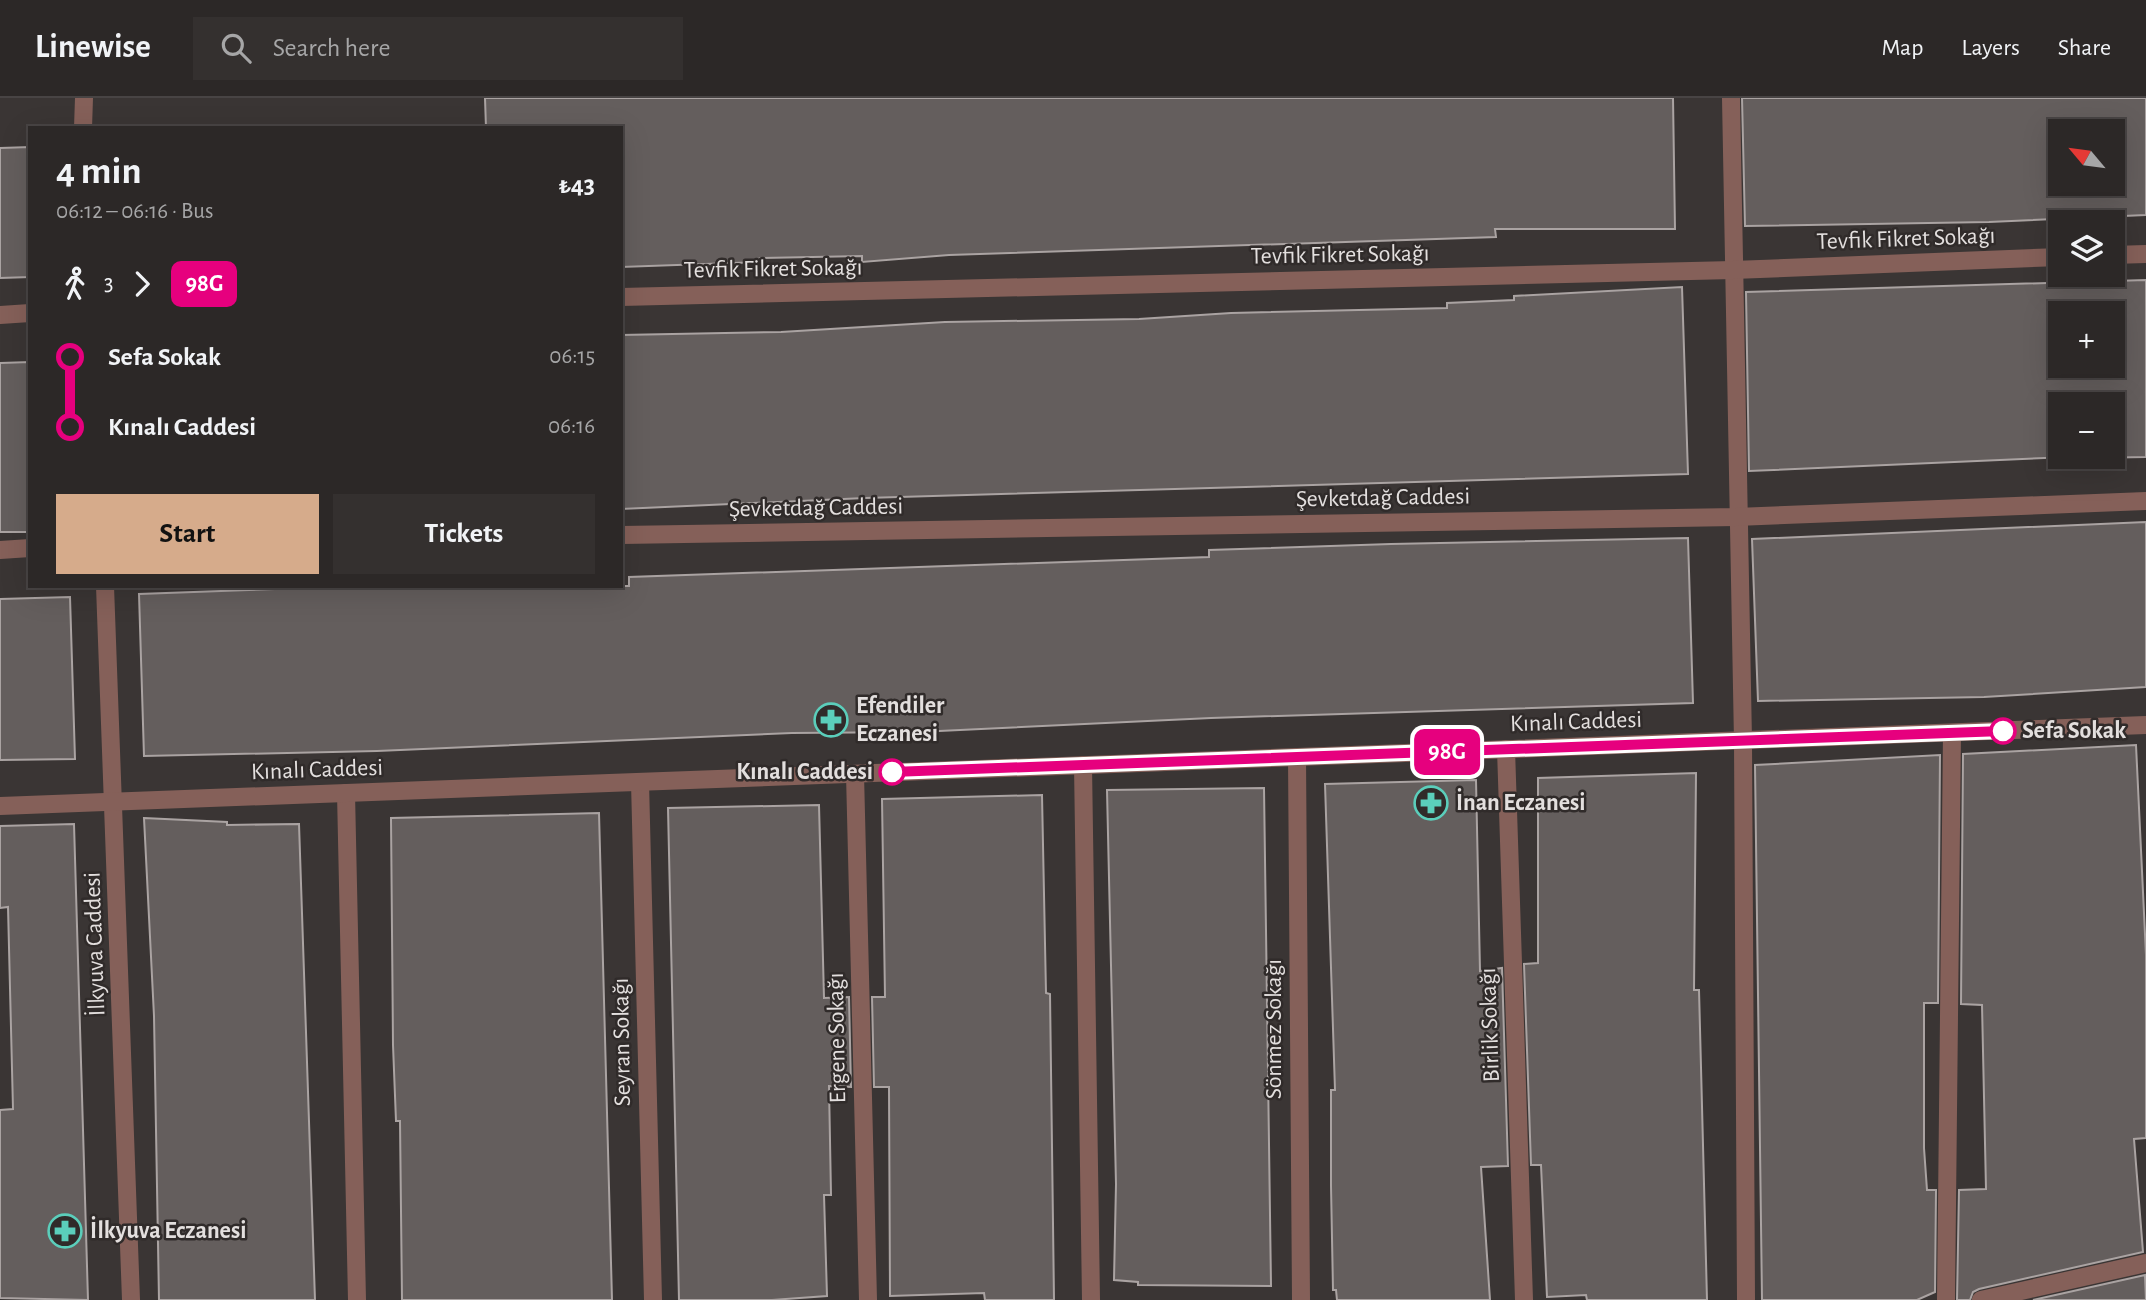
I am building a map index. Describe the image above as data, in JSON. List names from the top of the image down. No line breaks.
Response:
{"streets":{"street":["Tevfik Fikret Sokağı","Şevketdağ Caddesi","Kınalı Caddesi","İlkyuva Caddesi","Birlik Sokağı","Sönmez Sokağı","Ergene Sokağı","Seyran Sokağı"]},"crossings":[["Kınalı Caddesi","İlkyuva Caddesi"],["Kınalı Caddesi","Birlik Sokağı"],["Kınalı Caddesi","Sönmez Sokağı"],["Kınalı Caddesi","Ergene Sokağı"],["Kınalı Caddesi","Seyran Sokağı"]],"places":{"pharmacy":["Efendiler Eczanesi","İnan Eczanesi","İlkyuva Eczanesi"],"other":["Sefa Sokak","Kınalı Caddesi"]},"lines":["bus line 98G"],"north":"top left","page":{"header":"Linewise","search":"Search here","nav":["Map","Layers","Share"],"on_map":"98G","map_buttons":["+","−"],"heading":["4 min","06:12 – 06:16 · Bus","₺43"],"legs":["3","98G"],"list":[{"name":"Sefa Sokak","value":"06:15"},{"name":"Kınalı Caddesi","value":"06:16"}],"buttons":["Start","Tickets"]}}
